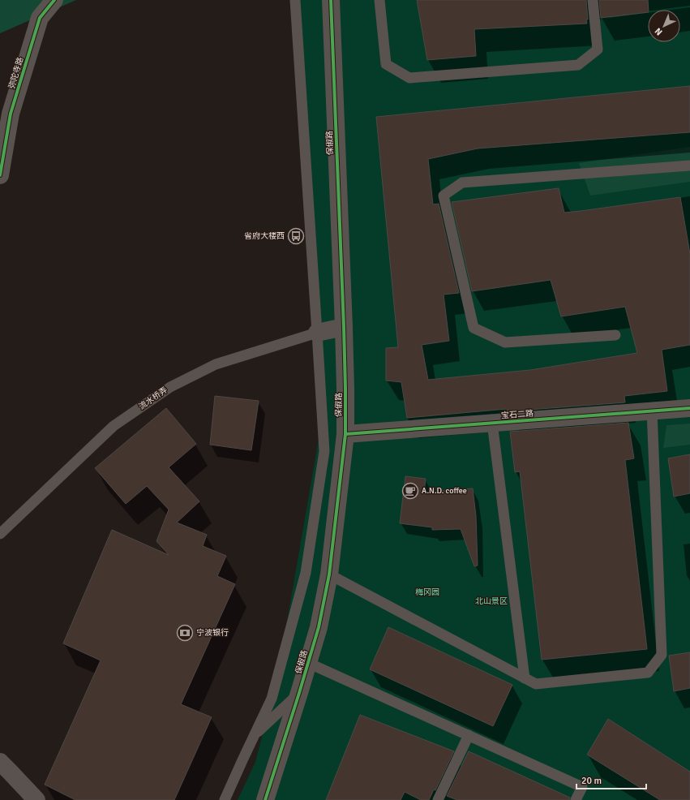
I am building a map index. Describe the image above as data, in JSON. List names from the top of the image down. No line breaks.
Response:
{"streets":{"main road":["弥陀寺路","保俶路","流水桥弄","宝石二路"]},"crossings":[["保俶路","流水桥弄"],["保俶路","宝石二路"]],"parks":["梅冈园","北山景区"],"places":{"bus stop":["省府大楼西"],"cafe":["A.N.D. coffee"],"bank":["宁波银行"]},"scale_bar":"20 m","north":"bottom left"}
